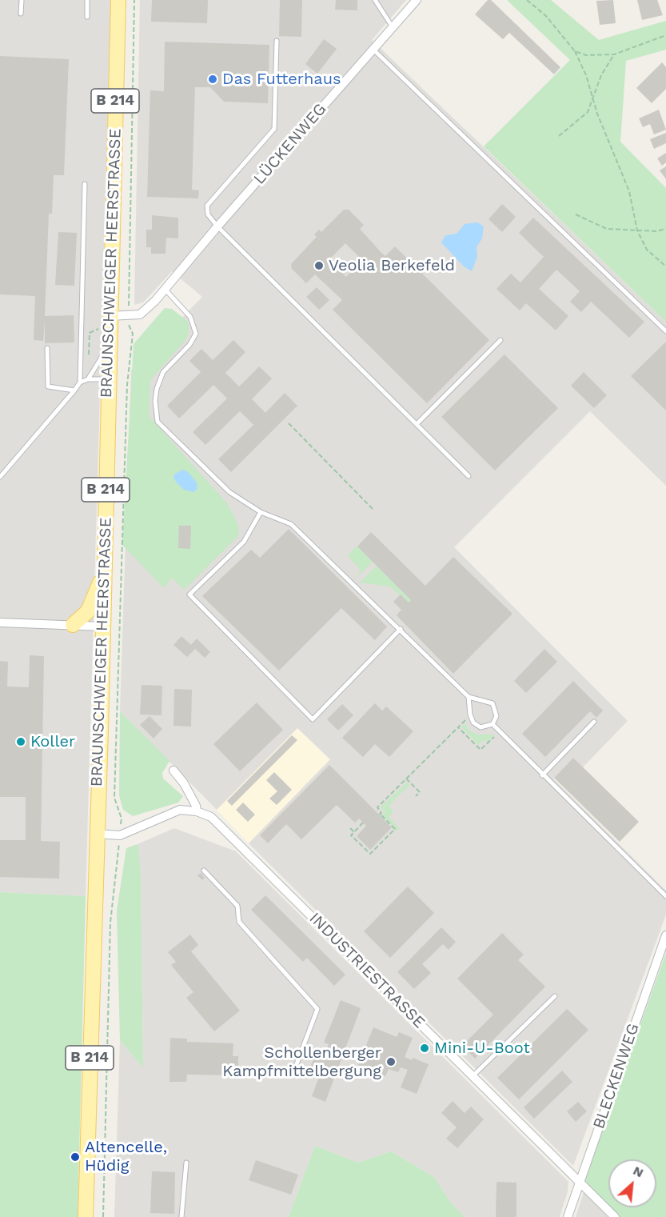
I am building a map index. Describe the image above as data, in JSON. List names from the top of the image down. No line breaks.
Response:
{"streets":{"main road":["B 214","BRAUNSCHWEIGER HEERSTRASSE"],"street":["LÜCKENWEG","INDUSTRIESTRASSE","BLECKENWEG"]},"crossings":[["LÜCKENWEG","BRAUNSCHWEIGER HEERSTRASSE"],["INDUSTRIESTRASSE","BLECKENWEG"]],"places":["Das Futterhaus","Veolia Berkefeld","Koller","Mini-U-Boot","Schollenberger Kampfmittelbergung","Altencelle, Hüdig"],"north":"top right"}
